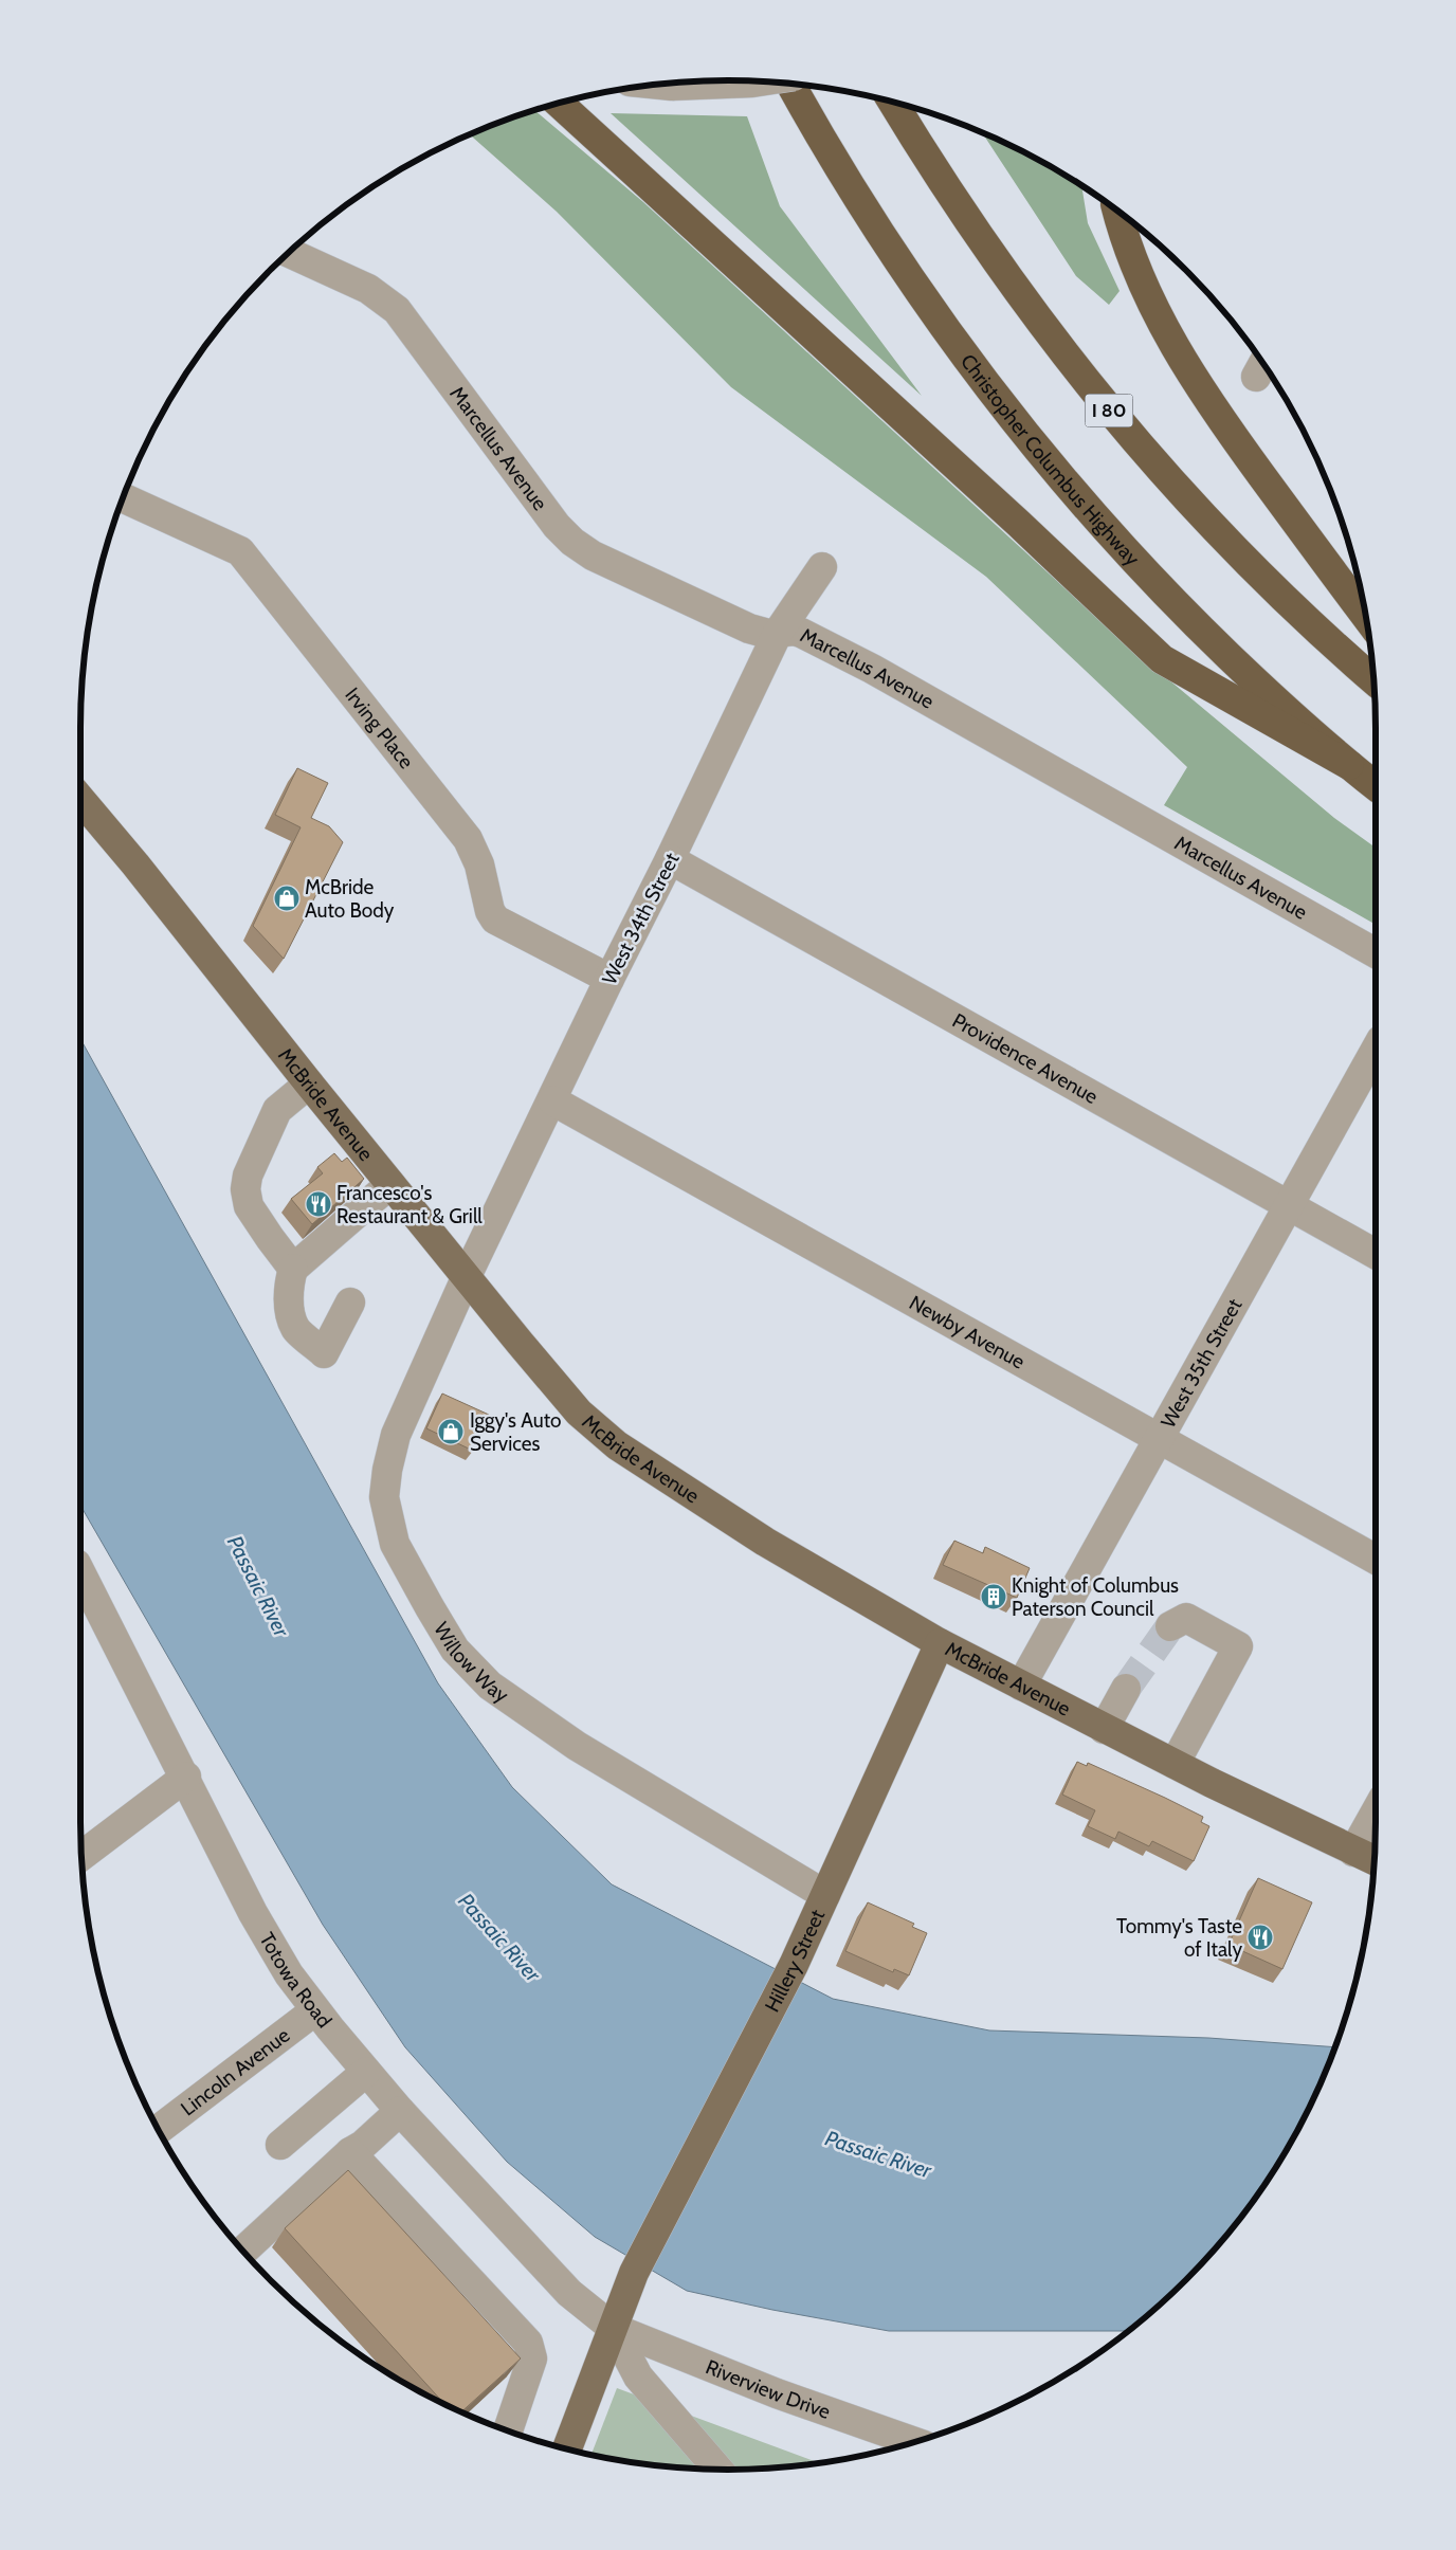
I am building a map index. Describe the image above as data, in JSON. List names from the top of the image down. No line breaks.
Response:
{"streets":{"highway":["I 80","Christopher Columbus Highway"],"main road":["McBride Avenue","Hillery Street"],"street":["Marcellus Avenue","Irving Place","West 34th Street","Providence Avenue","Newby Avenue","West 35th Street","Willow Way","Totowa Road","Lincoln Avenue","Riverview Drive"]},"crossings":[["Marcellus Avenue","West 34th Street"],["Irving Place","West 34th Street"],["West 34th Street","Providence Avenue"],["West 34th Street","McBride Avenue"],["West 34th Street","Newby Avenue"],["West 34th Street","Willow Way"],["Providence Avenue","West 35th Street"],["McBride Avenue","West 35th Street"],["McBride Avenue","Willow Way"],["McBride Avenue","Hillery Street"],["Newby Avenue","West 35th Street"],["Willow Way","Hillery Street"],["Hillery Street","Totowa Road"],["Hillery Street","Riverview Drive"],["Totowa Road","Lincoln Avenue"],["Totowa Road","Riverview Drive"]],"water":["Passaic River"],"places":{"shop":["McBride Auto Body","Iggy's Auto Services"],"restaurant":["Francesco's Restaurant & Grill","Tommy's Taste of Italy"],"building":["Knight of Columbus Paterson Council"]}}
